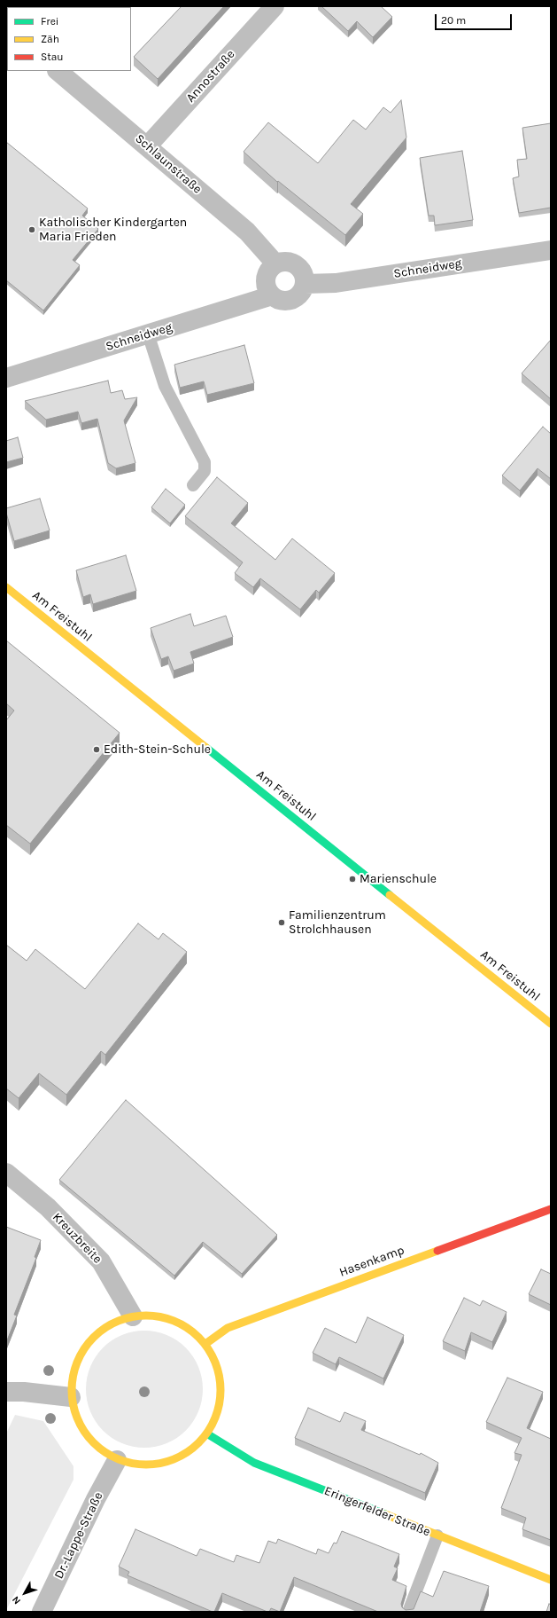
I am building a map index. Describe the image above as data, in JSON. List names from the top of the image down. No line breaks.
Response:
{"streets":{"street":["Annostraße","Schlaunstraße","Schneidweg","Am Freistuhl","Kreuzbreite","Hasenkamp","Eringerfelder Straße","Dr.-Lappe-Straße"]},"crossings":[["Annostraße","Schlaunstraße"],["Schlaunstraße","Schneidweg"]],"places":["Katholischer Kindergarten Maria Frieden","Edith-Stein-Schule","Marienschule","Familienzentrum Strolchhausen"],"legend":["Frei","Zäh","Stau"],"scale_bar":"20 m","north":"bottom left"}
